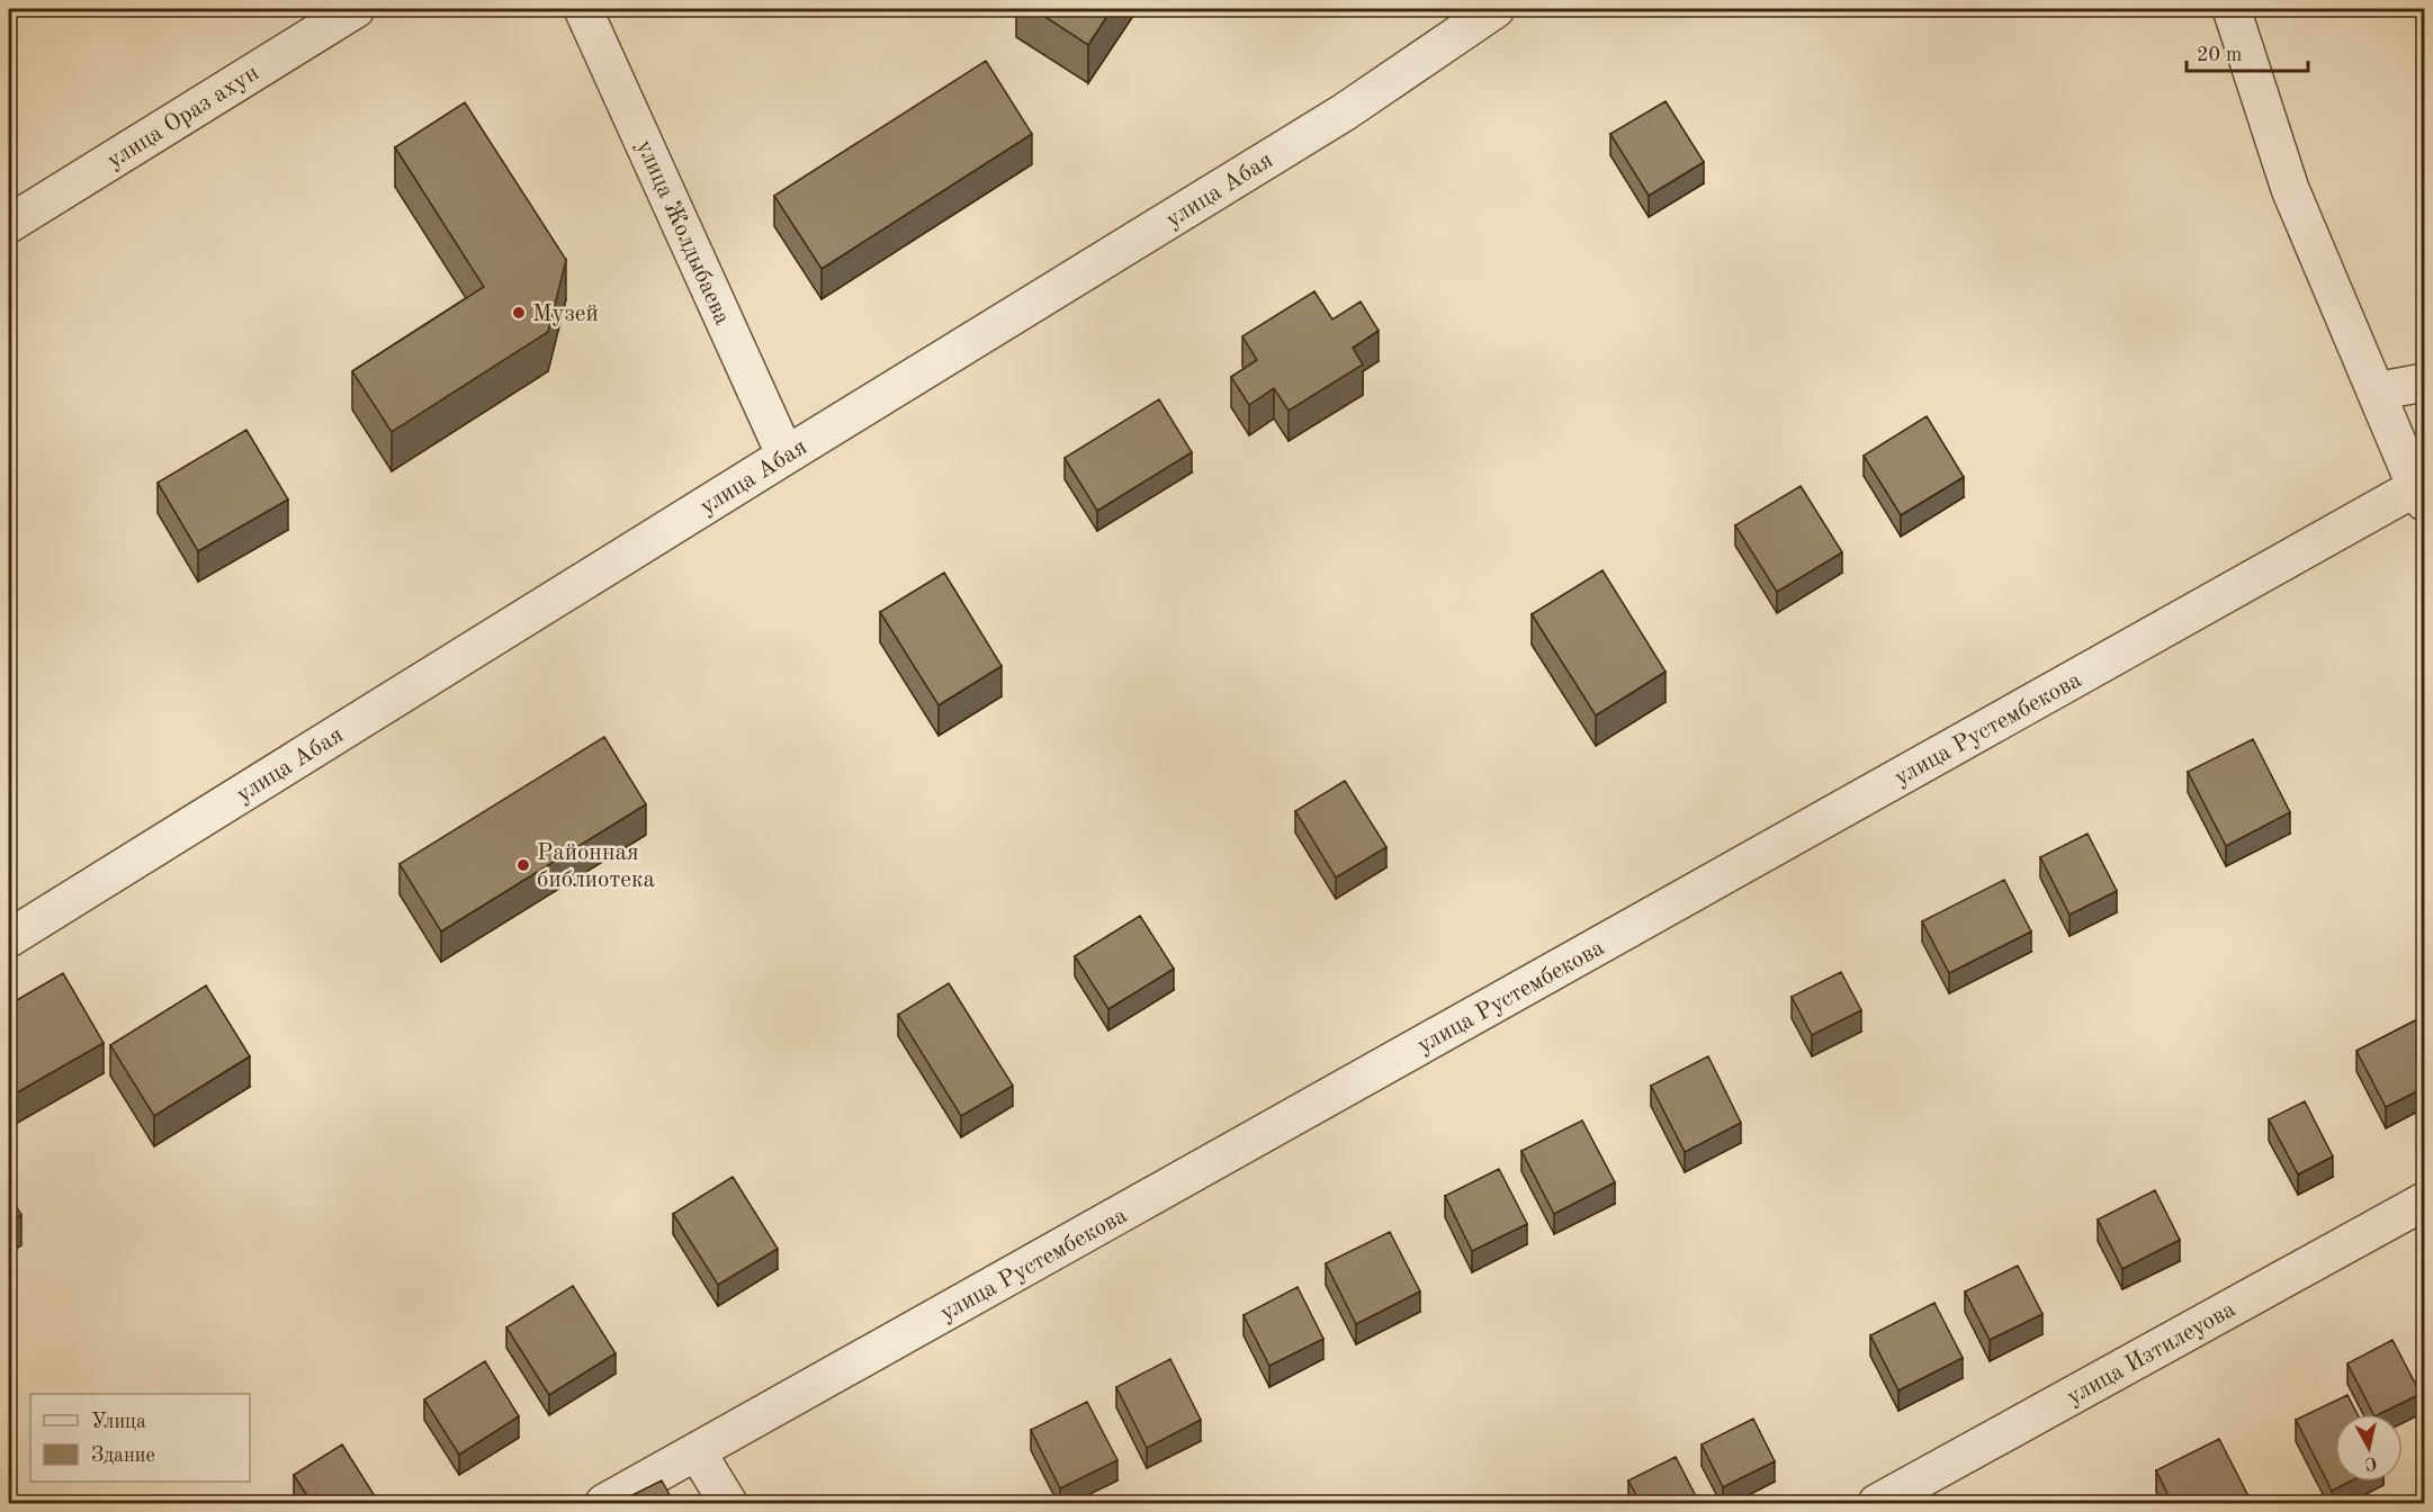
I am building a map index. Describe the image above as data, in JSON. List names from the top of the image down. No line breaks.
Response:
{"streets":{"street":["улица Ораз ахун","улица Абая","улица Жолдыбаева","улица Рустембекова","улица Изтилеуова"]},"crossings":[["улица Абая","улица Жолдыбаева"]],"places":["Музей","Районная библиотека"],"legend":["Улица","Здание"],"scale_bar":"20 m","north":"bottom"}
